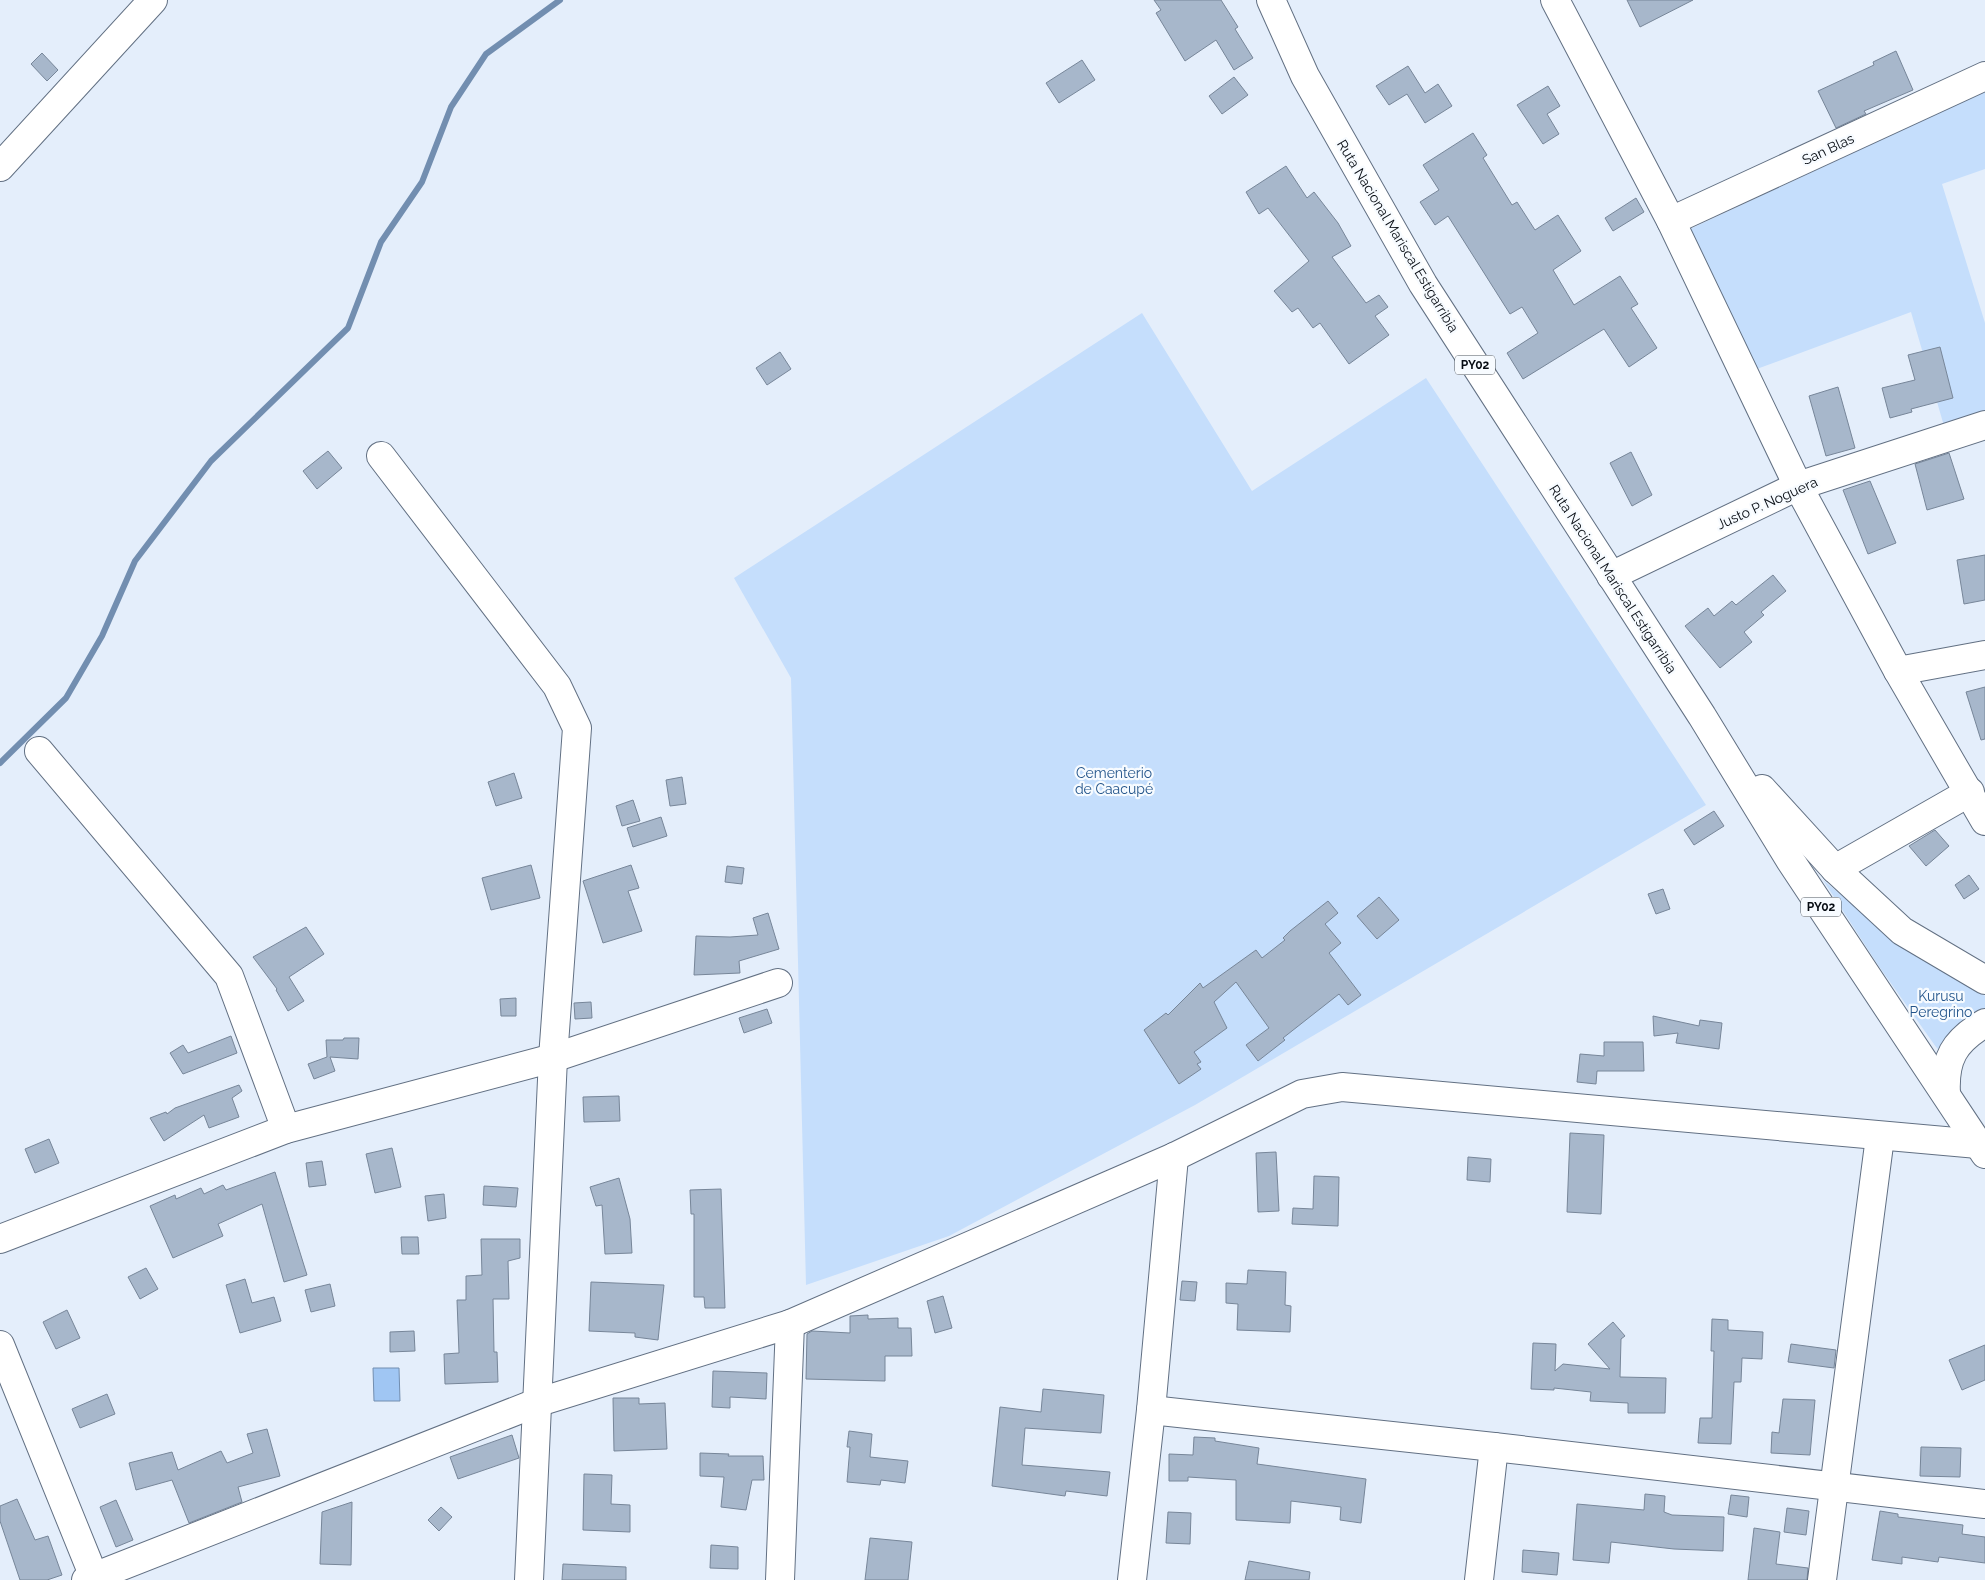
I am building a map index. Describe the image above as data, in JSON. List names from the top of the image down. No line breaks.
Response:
{"streets":{"street":["San Blas","Ruta Nacional Mariscal Estigarribia","PY02","Justo P. Noguera"]},"crossings":[["Ruta Nacional Mariscal Estigarribia","PY02"],["Ruta Nacional Mariscal Estigarribia","Justo P. Noguera"]],"parks":["Cementerio de Caacupé","Kurusu Peregrino"]}
